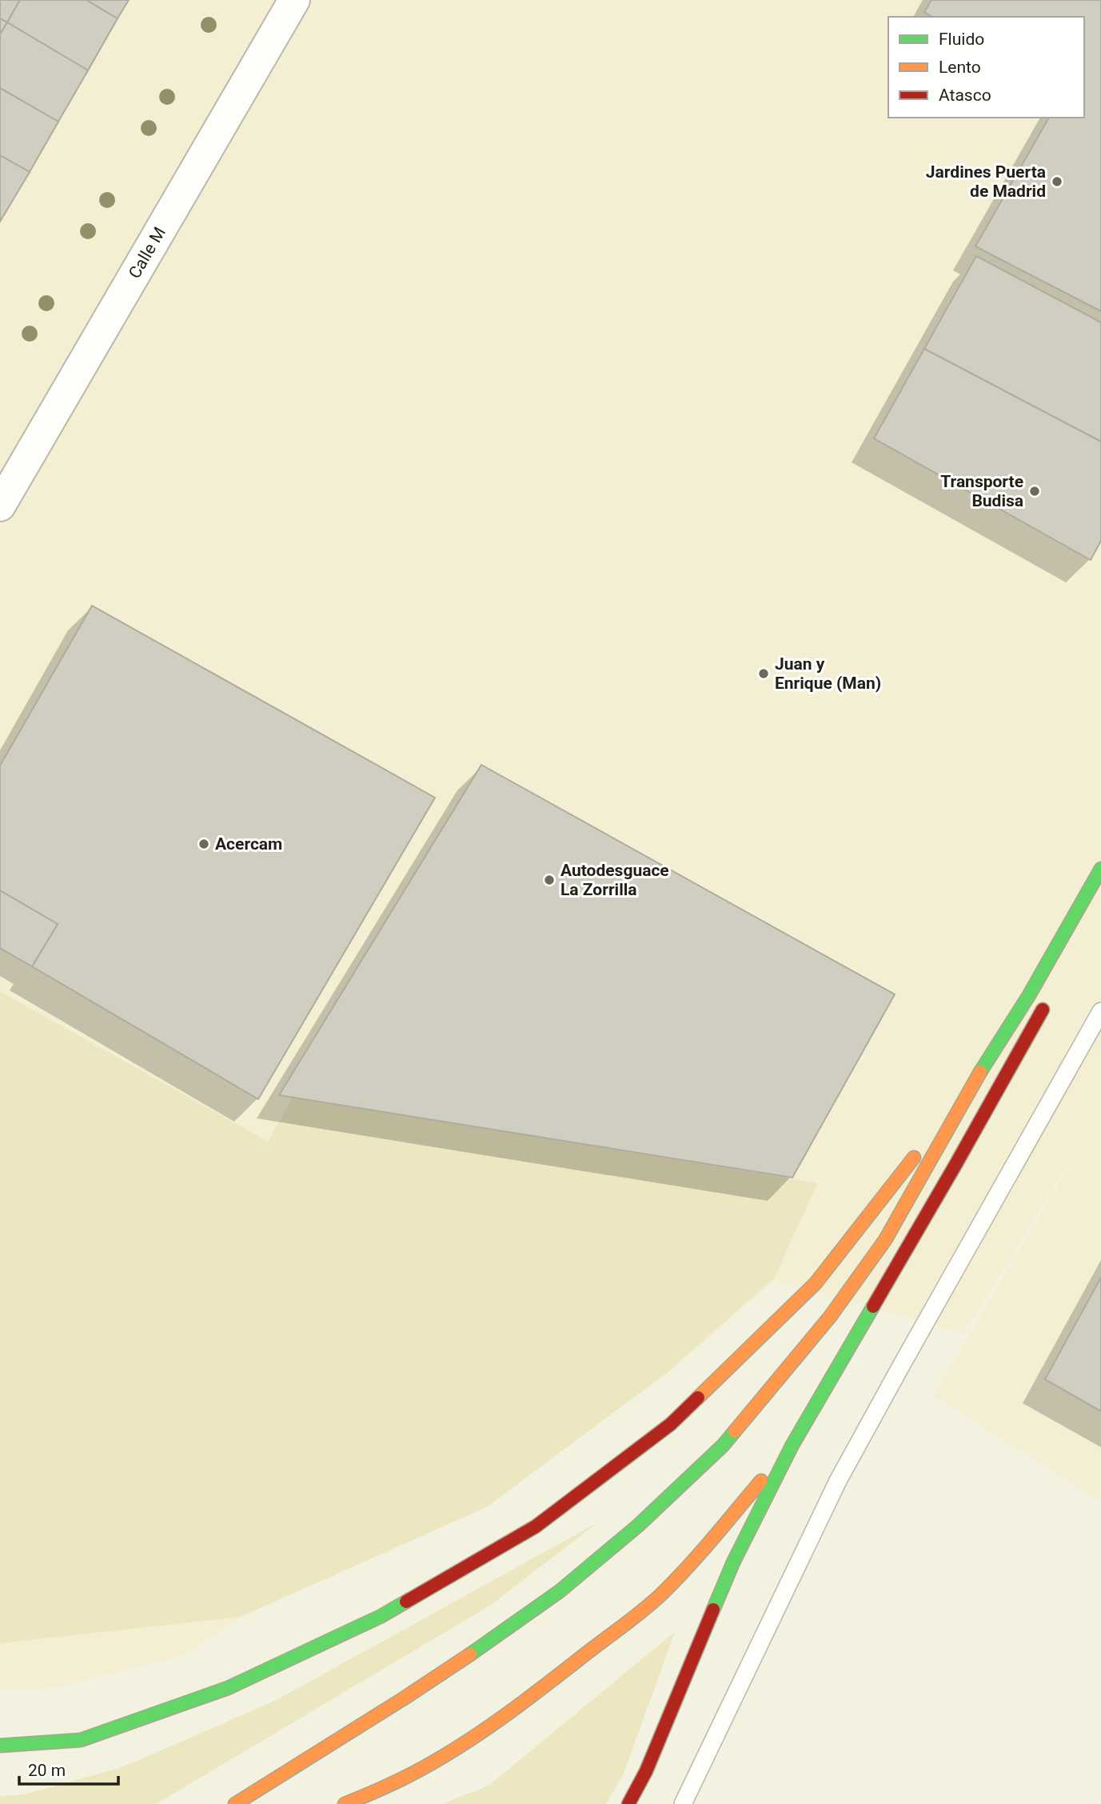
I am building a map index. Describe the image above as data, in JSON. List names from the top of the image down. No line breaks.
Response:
{"streets":{"street":["Calle M"]},"places":["Jardines Puerta de Madrid","Transporte Budisa","Juan y Enrique (Man)","Acercam","Autodesguace La Zorrilla"],"legend":["Fluido","Lento","Atasco"],"scale_bar":"20 m"}
